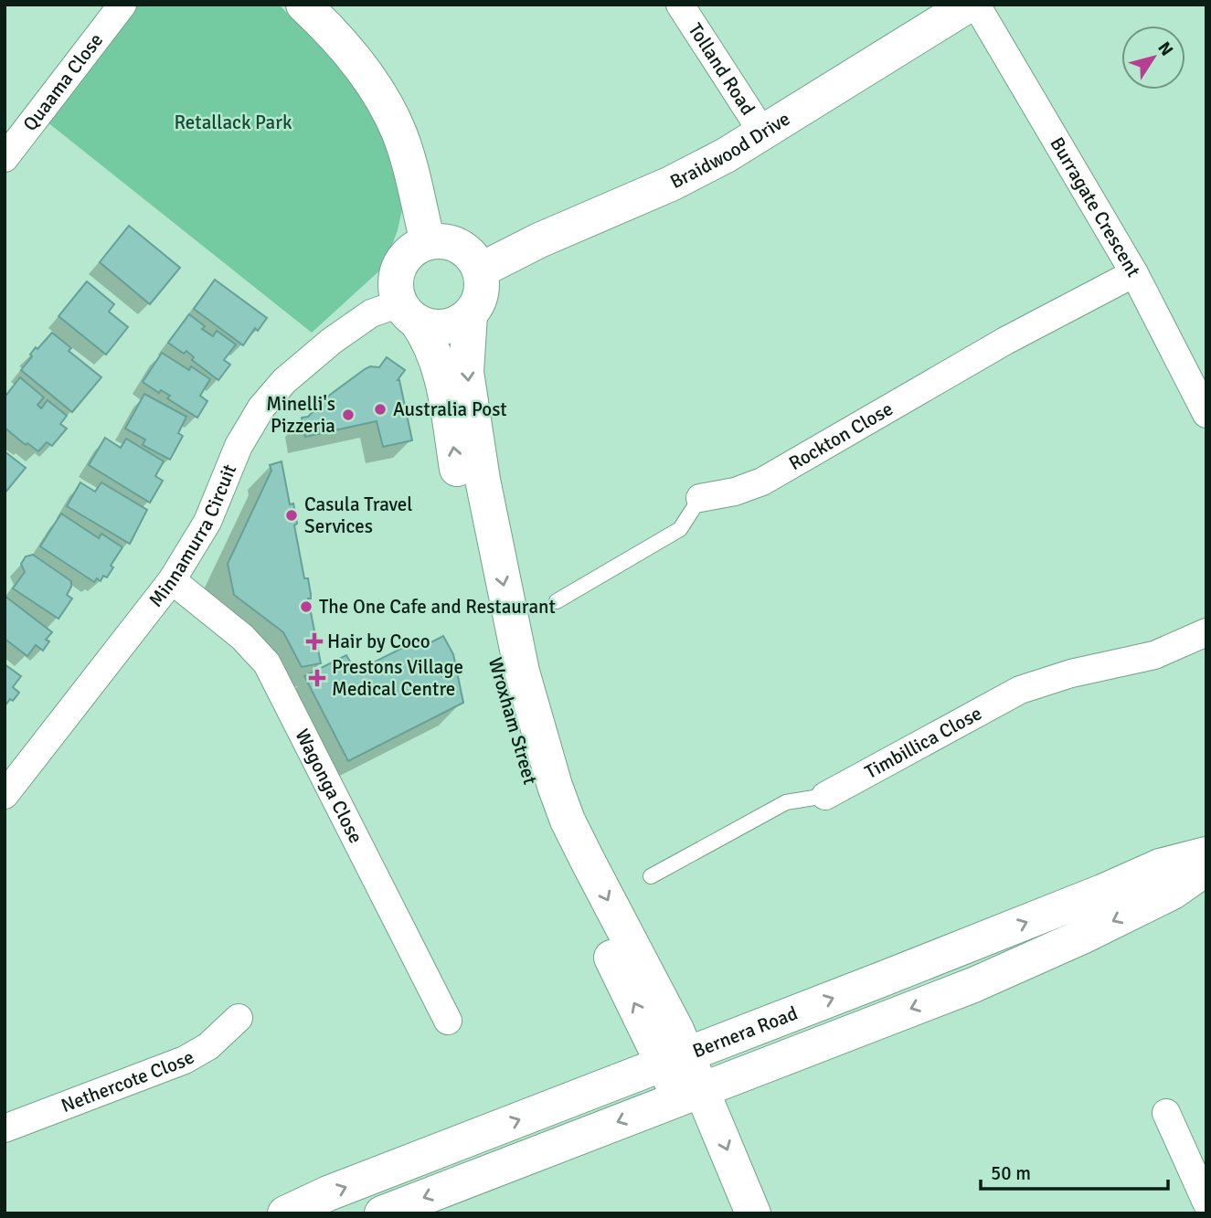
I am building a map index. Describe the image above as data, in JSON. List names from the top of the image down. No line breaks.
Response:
{"streets":{"street":["Tolland Road","Quaama Close","Braidwood Drive","Burragate Crescent","Rockton Close","Minnamurra Circuit","Wroxham Street","Timbillica Close","Wagonga Close","Bernera Road","Nethercote Close"]},"crossings":[["Tolland Road","Braidwood Drive"],["Braidwood Drive","Minnamurra Circuit"],["Braidwood Drive","Wroxham Street"],["Burragate Crescent","Rockton Close"],["Minnamurra Circuit","Wroxham Street"],["Minnamurra Circuit","Wagonga Close"],["Wroxham Street","Bernera Road"]],"parks":["Retallack Park"],"places":{"other":["Australia Post","Minelli's Pizzeria","Casula Travel Services","The One Cafe and Restaurant"],"health":["Hair by Coco","Prestons Village Medical Centre"]},"scale_bar":"50 m","north":"top right"}
